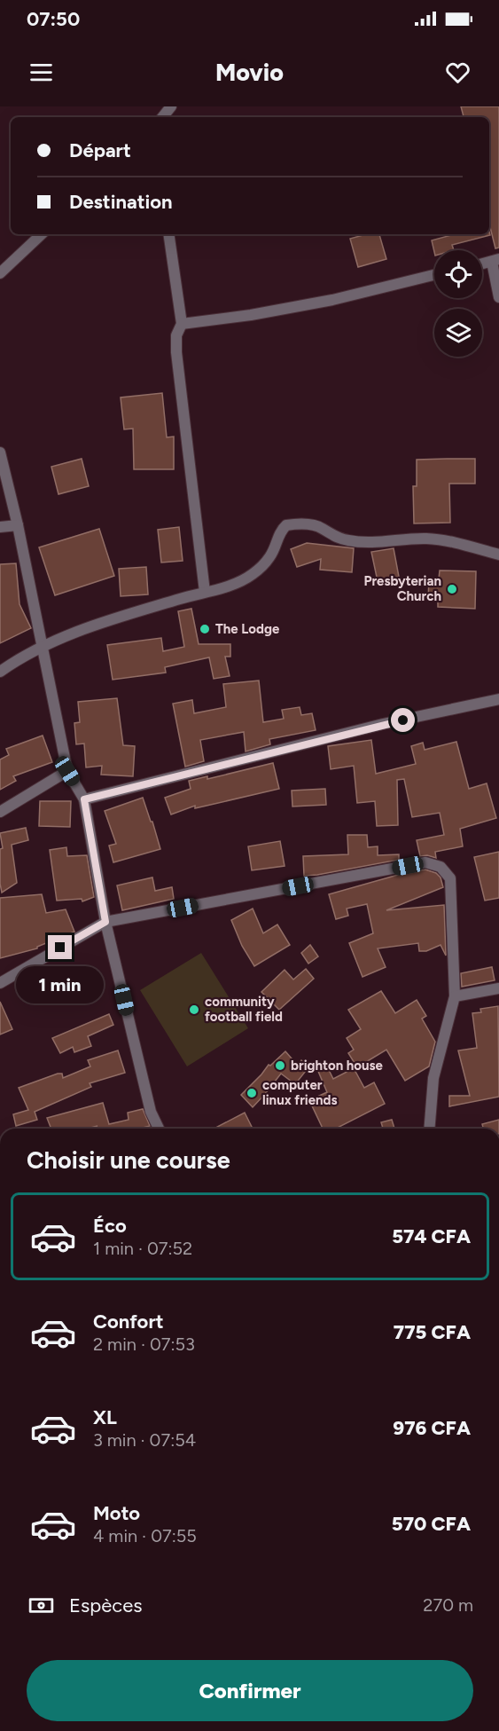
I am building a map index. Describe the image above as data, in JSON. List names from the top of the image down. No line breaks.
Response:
{"places":["Presbyterian Church","The Lodge","community football field","brighton house","computer linux friends"],"page":{"status":"07:50","header":"Movio","banner":["Départ","Destination"],"bubble":"1 min","heading":"Choisir une course","list":[{"name":"Éco","note":"1 min · 07:52","value":"574 CFA"},{"name":"Confort","note":"2 min · 07:53","value":"775 CFA"},{"name":"XL","note":"3 min · 07:54","value":"976 CFA"},{"name":"Moto","note":"4 min · 07:55","value":"570 CFA"}],"pay":["Espèces","270 m"],"buttons":"Confirmer"}}
